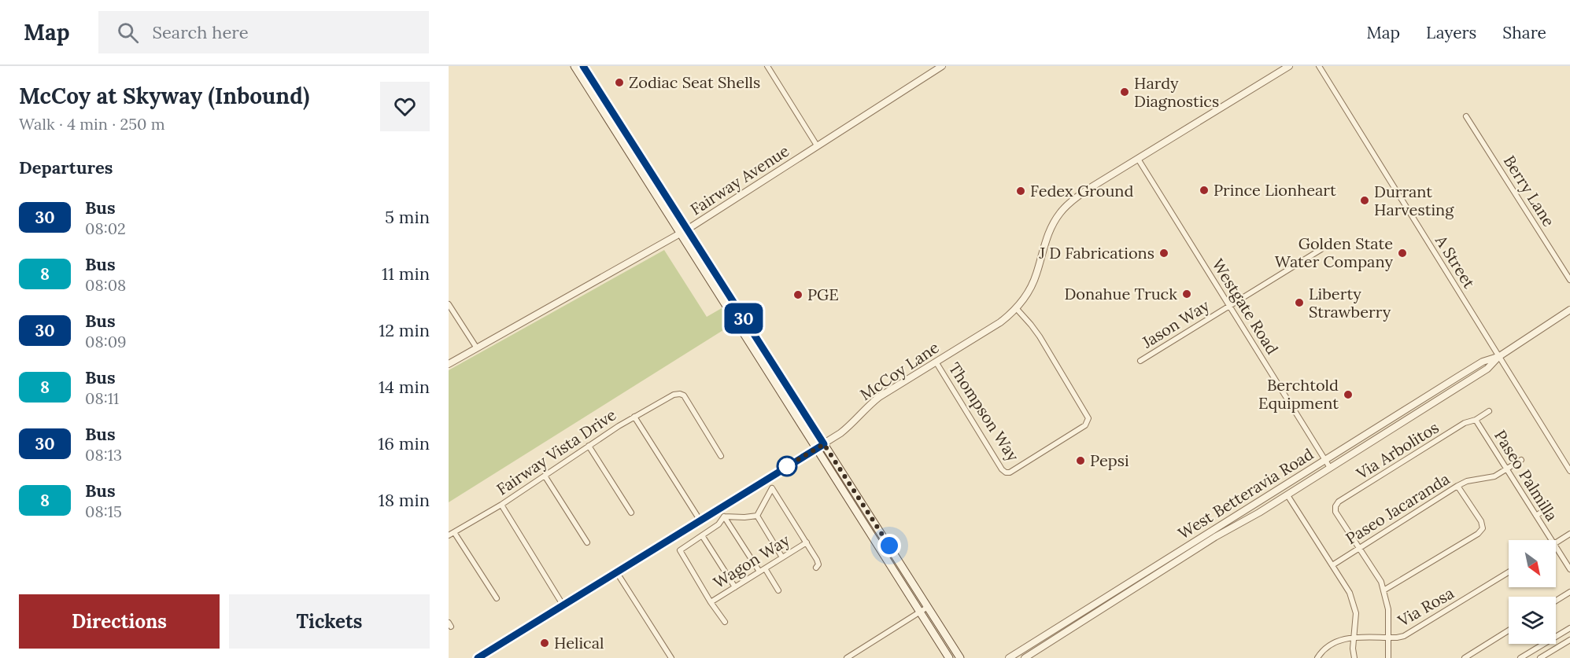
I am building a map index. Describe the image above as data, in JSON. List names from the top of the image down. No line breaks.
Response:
{"streets":{"street":["Fairway Avenue","Berry Lane","A Street","Westgate Road","Jason Way","McCoy Lane","Thompson Way","Via Arbolitos","Fairway Vista Drive","Paseo Palmilla","West Betteravia Road","Paseo Jacaranda","Wagon Way","Via Rosa"]},"crossings":[["A Street","West Betteravia Road"],["Westgate Road","Jason Way"],["Westgate Road","McCoy Lane"],["Westgate Road","West Betteravia Road"],["McCoy Lane","Thompson Way"],["Via Arbolitos","Paseo Palmilla"],["Via Arbolitos","Paseo Jacaranda"],["Paseo Palmilla","Paseo Jacaranda"]],"places":["Zodiac Seat Shells","Hardy Diagnostics","Prince Lionheart","Fedex Ground","Durrant Harvesting","J D Fabrications","Golden State Water Company","Donahue Truck","PGE","Liberty Strawberry","Berchtold Equipment","Pepsi","Helical"],"lines":["bus line 30"],"north":"bottom right","page":{"header":"Map","search":"Search here","nav":["Map","Layers","Share"],"heading":[["McCoy at Skyway (Inbound)","Walk · 4 min · 250 m"],"Departures"],"on_map":"30","list":[{"mark":"30","name":"Bus","note":"08:02","value":"5 min"},{"mark":"8","name":"Bus","note":"08:08","value":"11 min"},{"mark":"30","name":"Bus","note":"08:09","value":"12 min"},{"mark":"8","name":"Bus","note":"08:11","value":"14 min"},{"mark":"30","name":"Bus","note":"08:13","value":"16 min"},{"mark":"8","name":"Bus","note":"08:15","value":"18 min"}],"buttons":["Directions","Tickets"]}}
